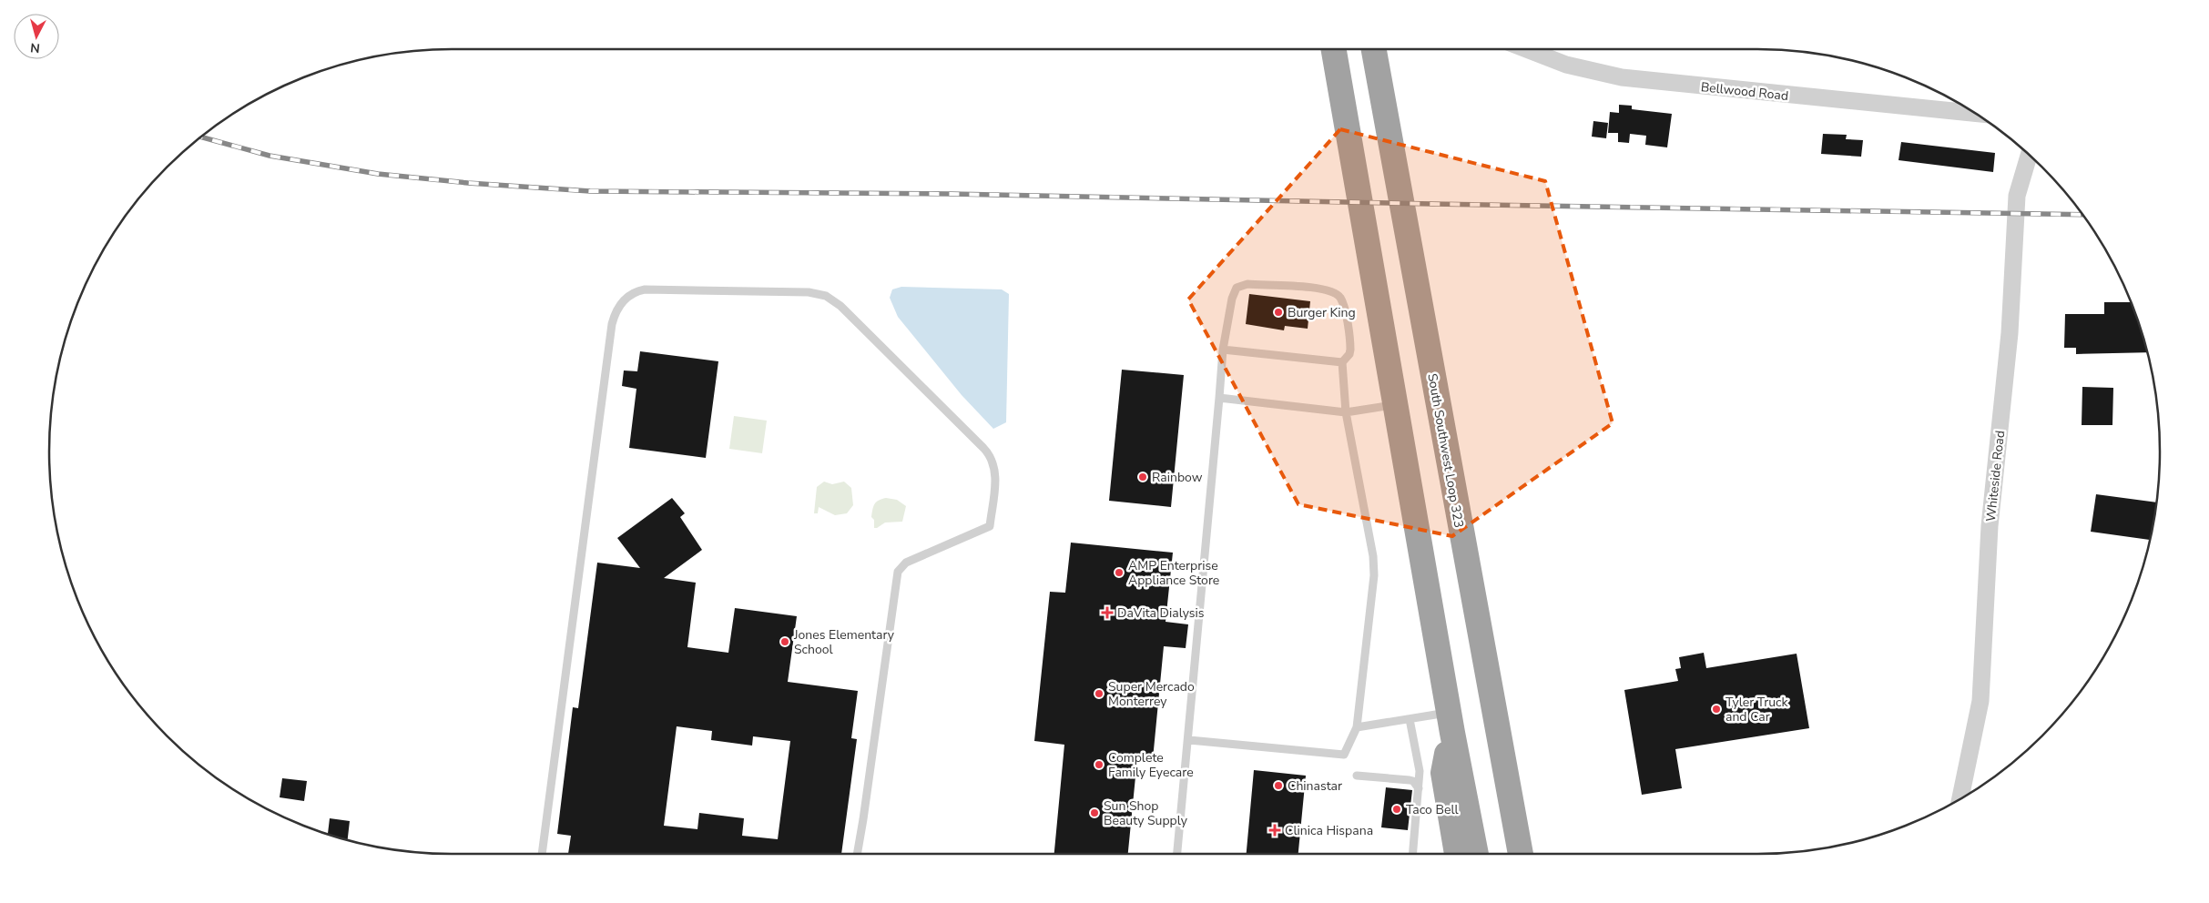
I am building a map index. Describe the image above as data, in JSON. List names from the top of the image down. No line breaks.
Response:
{"streets":{"highway":["South Southwest Loop 323"],"street":["Bellwood Road","Whiteside Road"]},"places":{"other":["Burger King","Rainbow","AMP Enterprise Appliance Store","Jones Elementary School","Super Mercado Monterrey","Tyler Truck and Car","Complete Family Eyecare","Chinastar","Taco Bell","Sun Shop Beauty Supply"],"health":["DaVita Dialysis","Clinica Hispana"]},"north":"bottom"}
